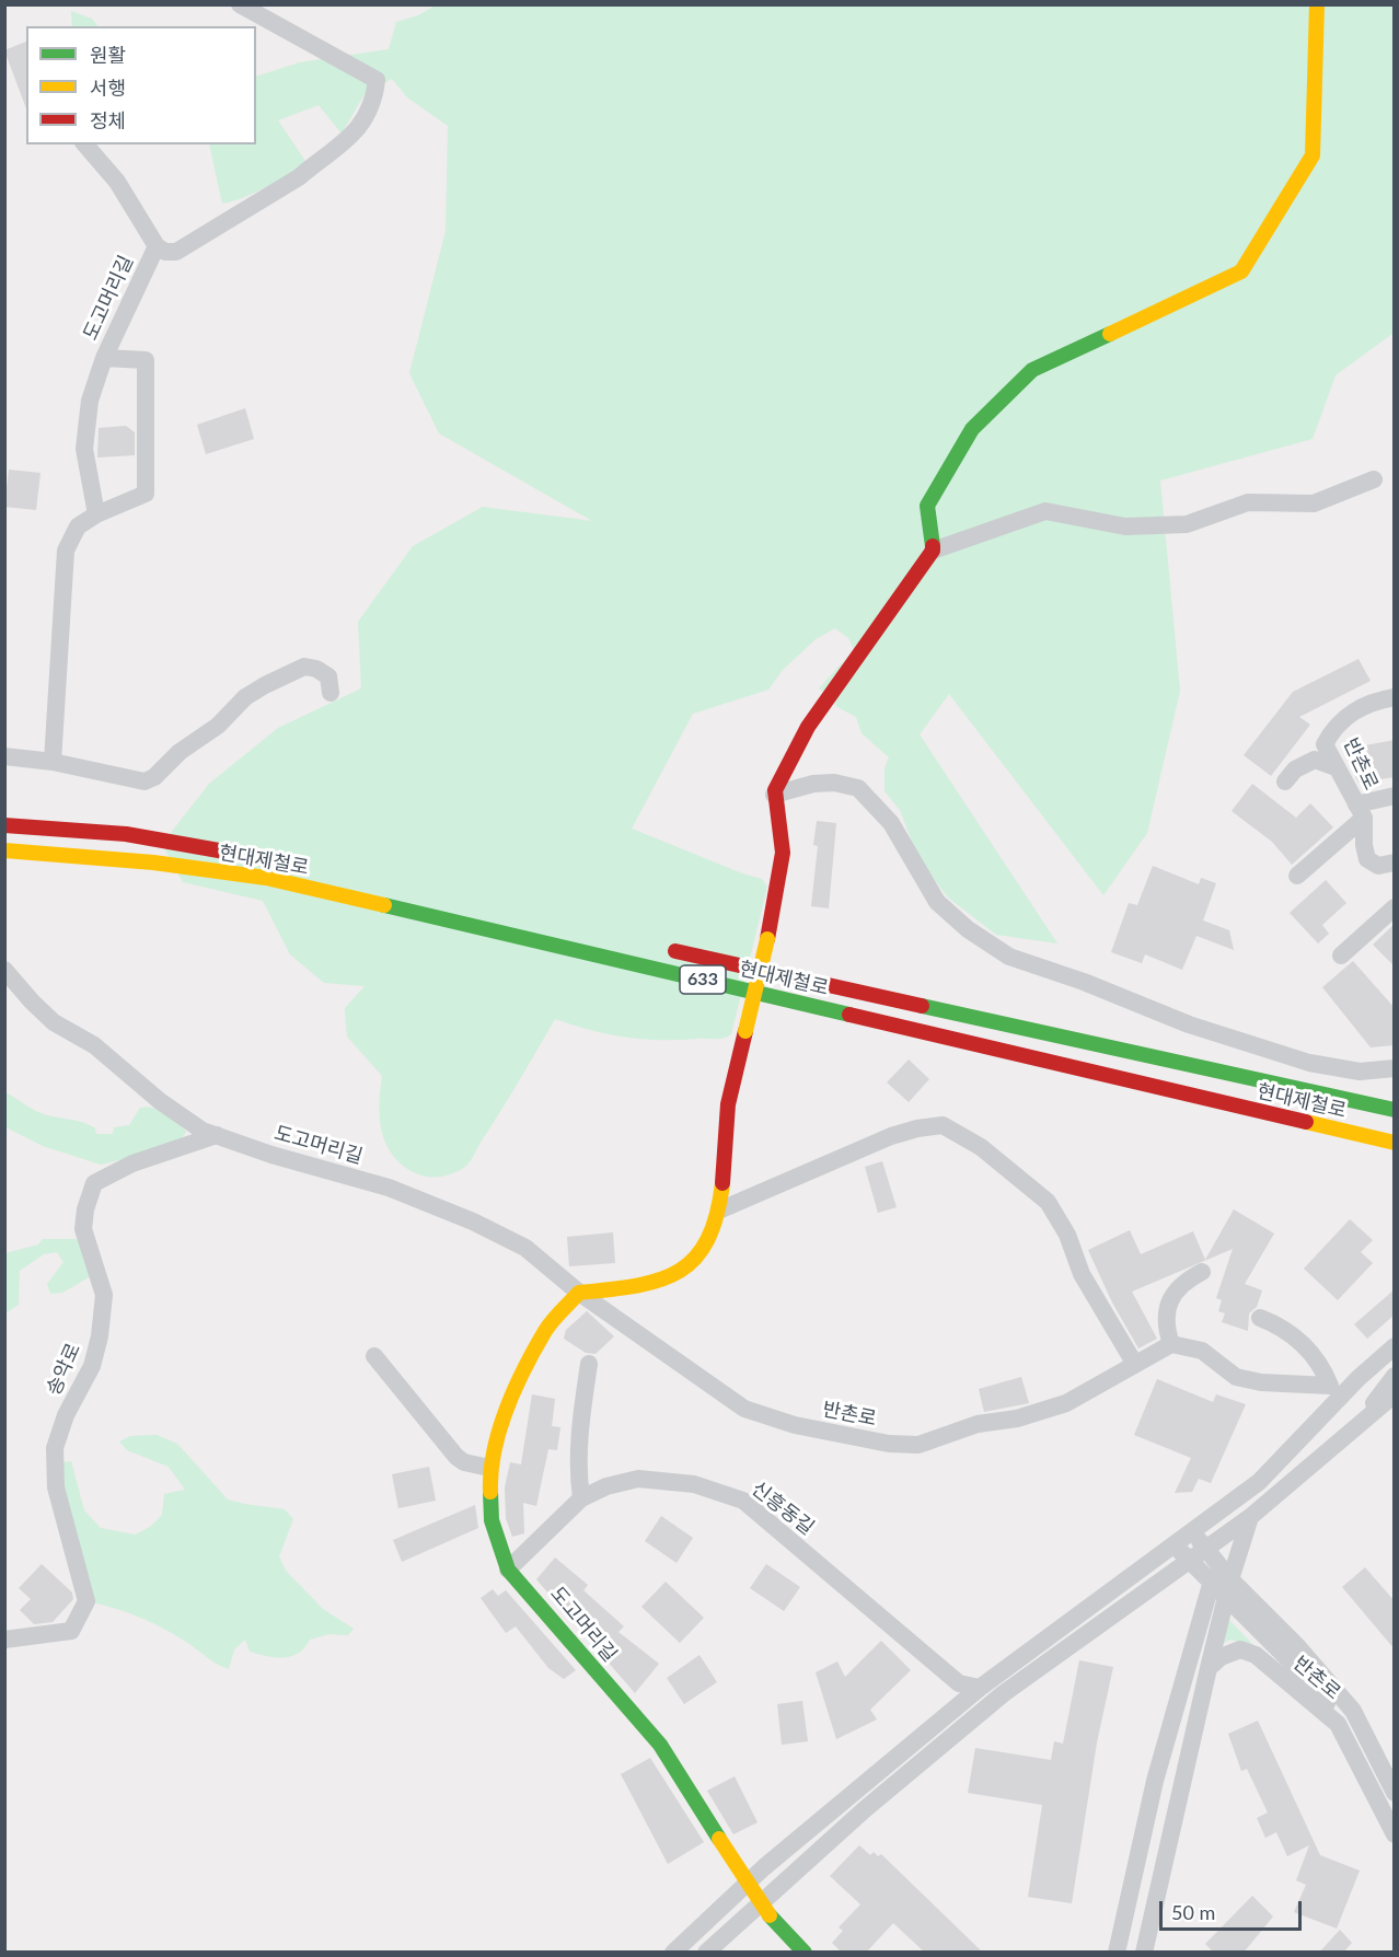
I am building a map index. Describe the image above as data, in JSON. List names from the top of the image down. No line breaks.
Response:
{"streets":{"main road":["도고머리길","현대제철로","633"],"street":["반촌로","송악로","신흥동길"]},"crossings":[["도고머리길","반촌로"],["도고머리길","송악로"],["도고머리길","신흥동길"]],"legend":["원활","서행","정체"],"scale_bar":"50 m"}
